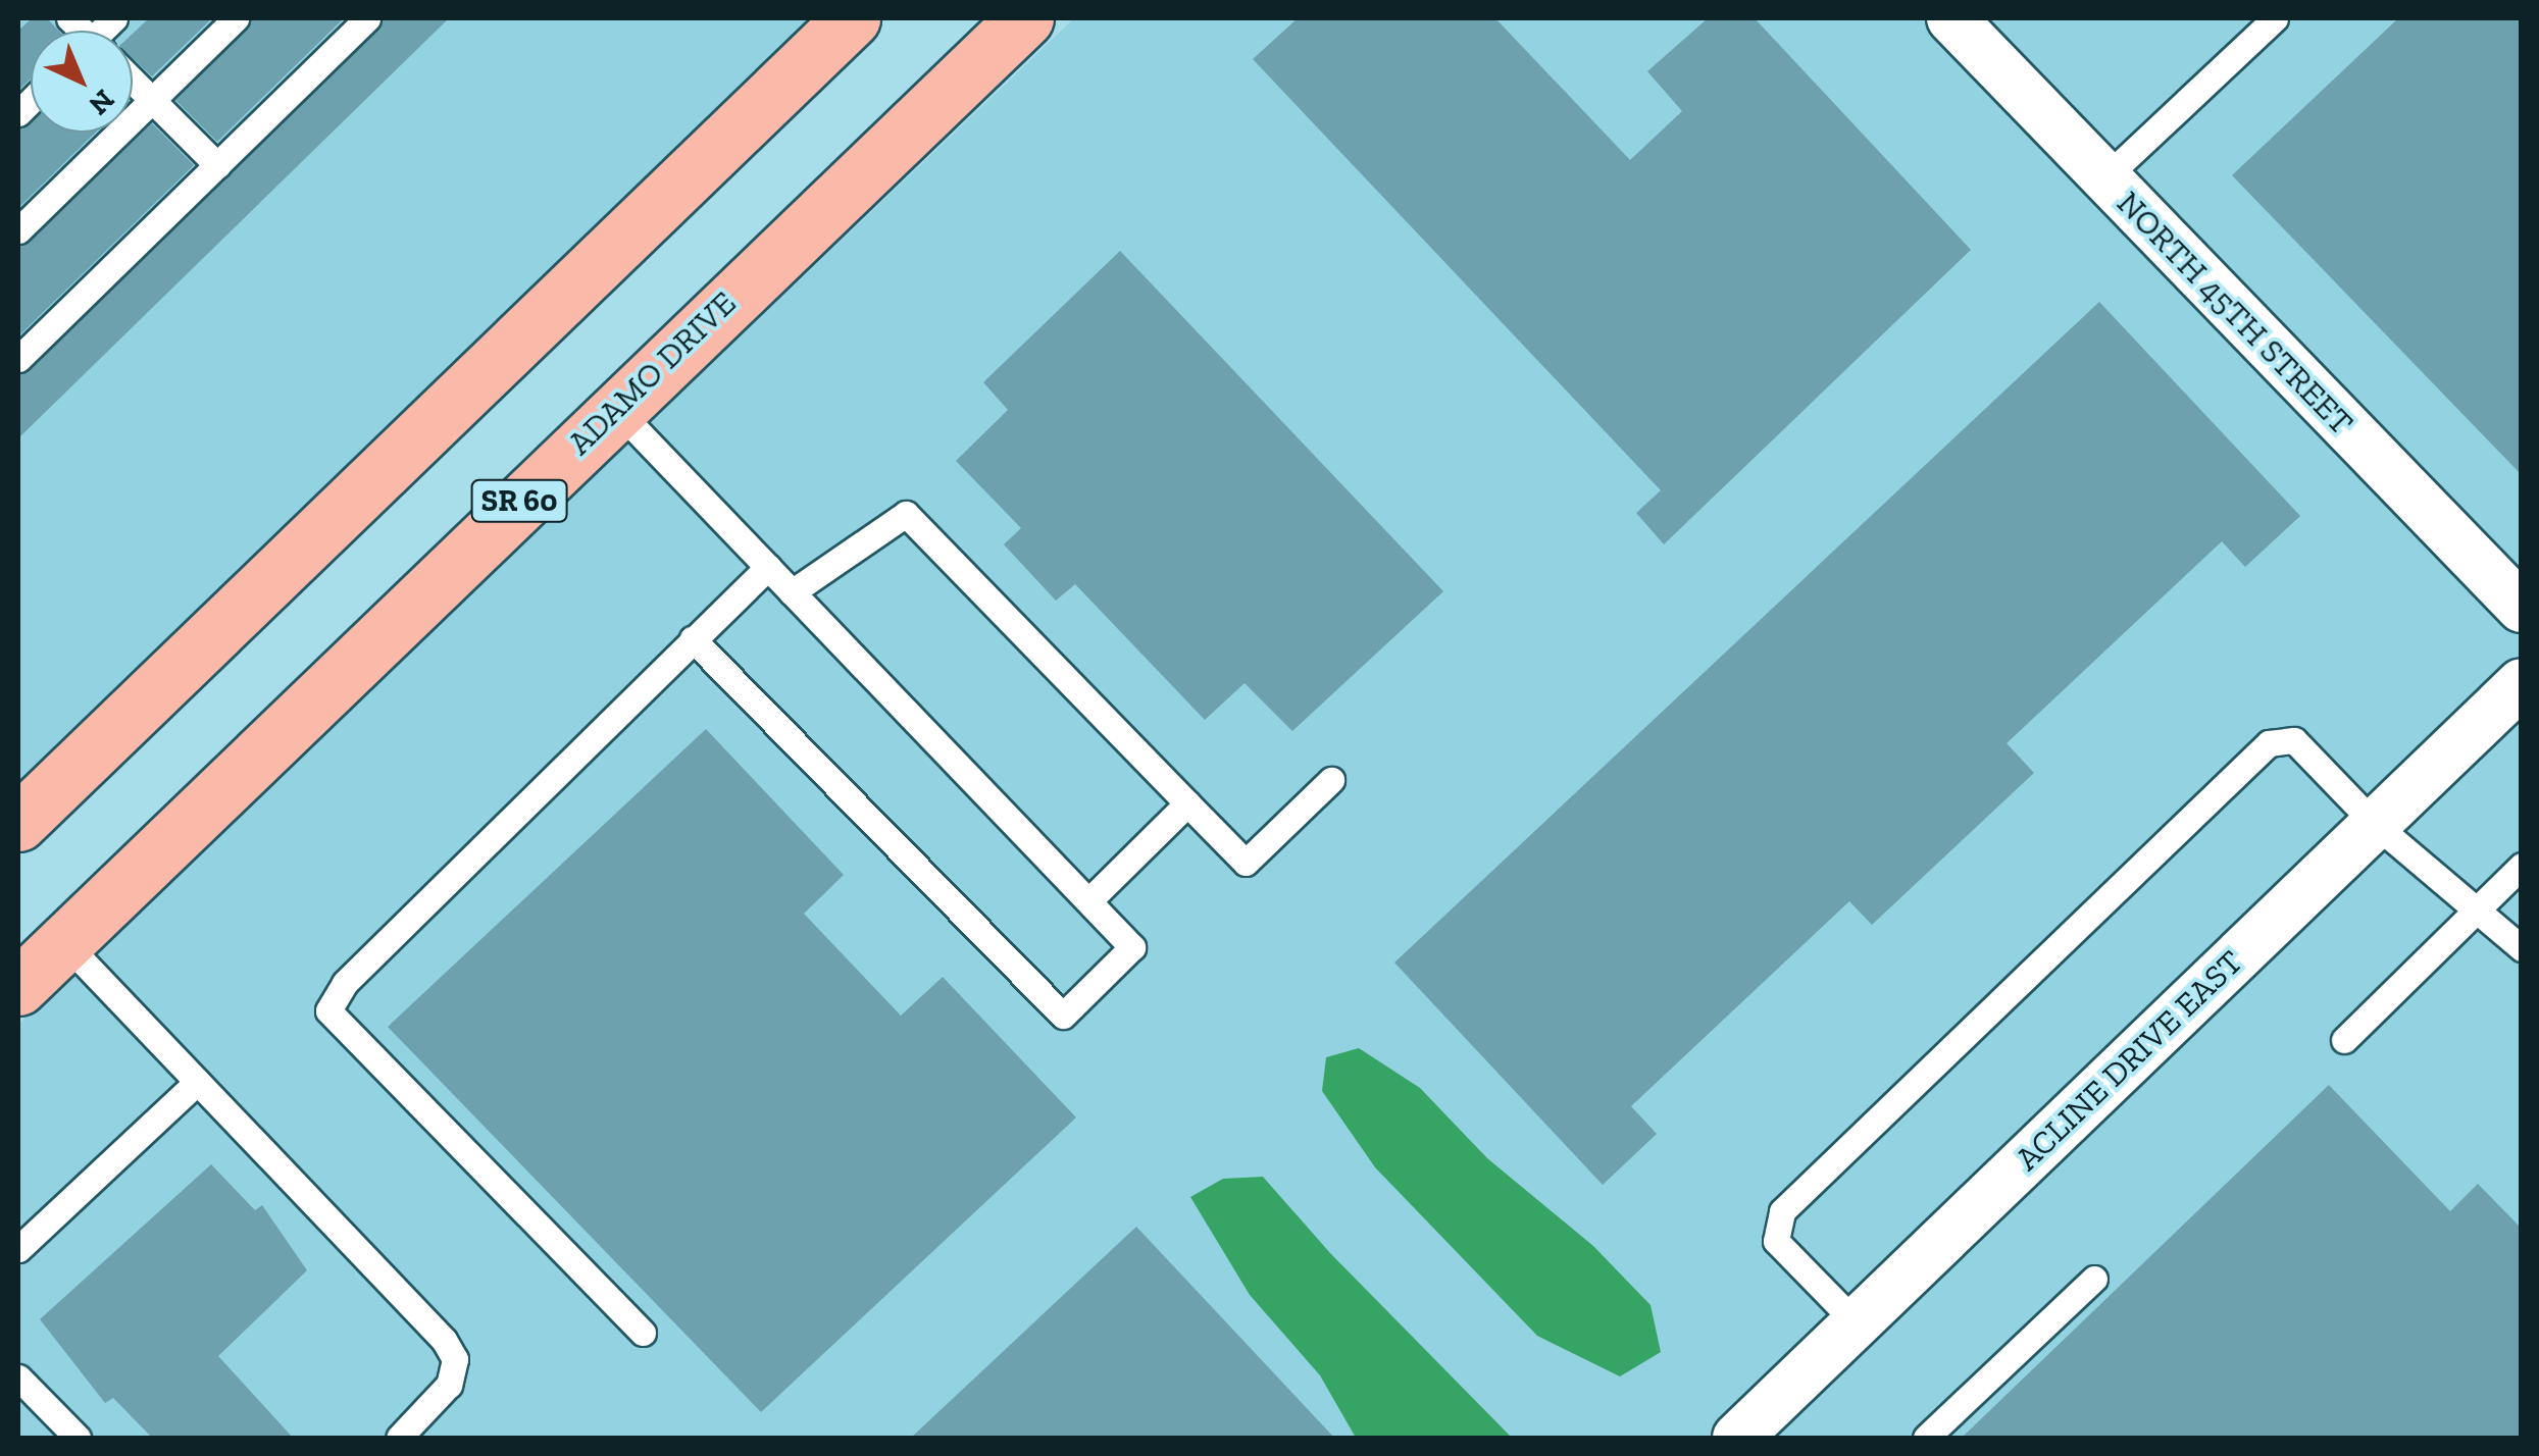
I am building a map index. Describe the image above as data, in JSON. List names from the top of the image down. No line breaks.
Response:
{"streets":{"main road":["ADAMO DRIVE","SR 60"],"street":["NORTH 45TH STREET","ACLINE DRIVE EAST"]},"north":"bottom right"}
